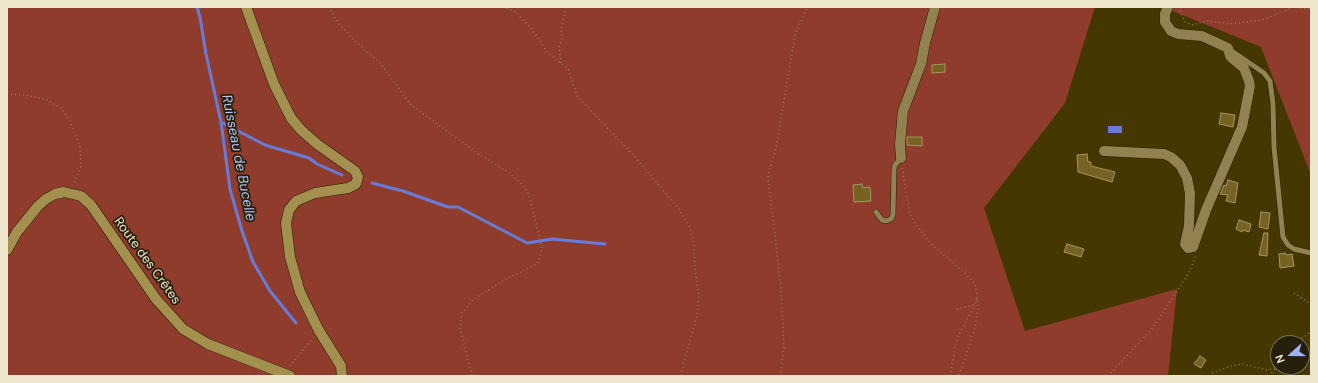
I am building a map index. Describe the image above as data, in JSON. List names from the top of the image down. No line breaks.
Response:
{"streets":{"street":["Route des Crêtes"]},"water":["Ruisseau de Bucelle"],"north":"left"}
